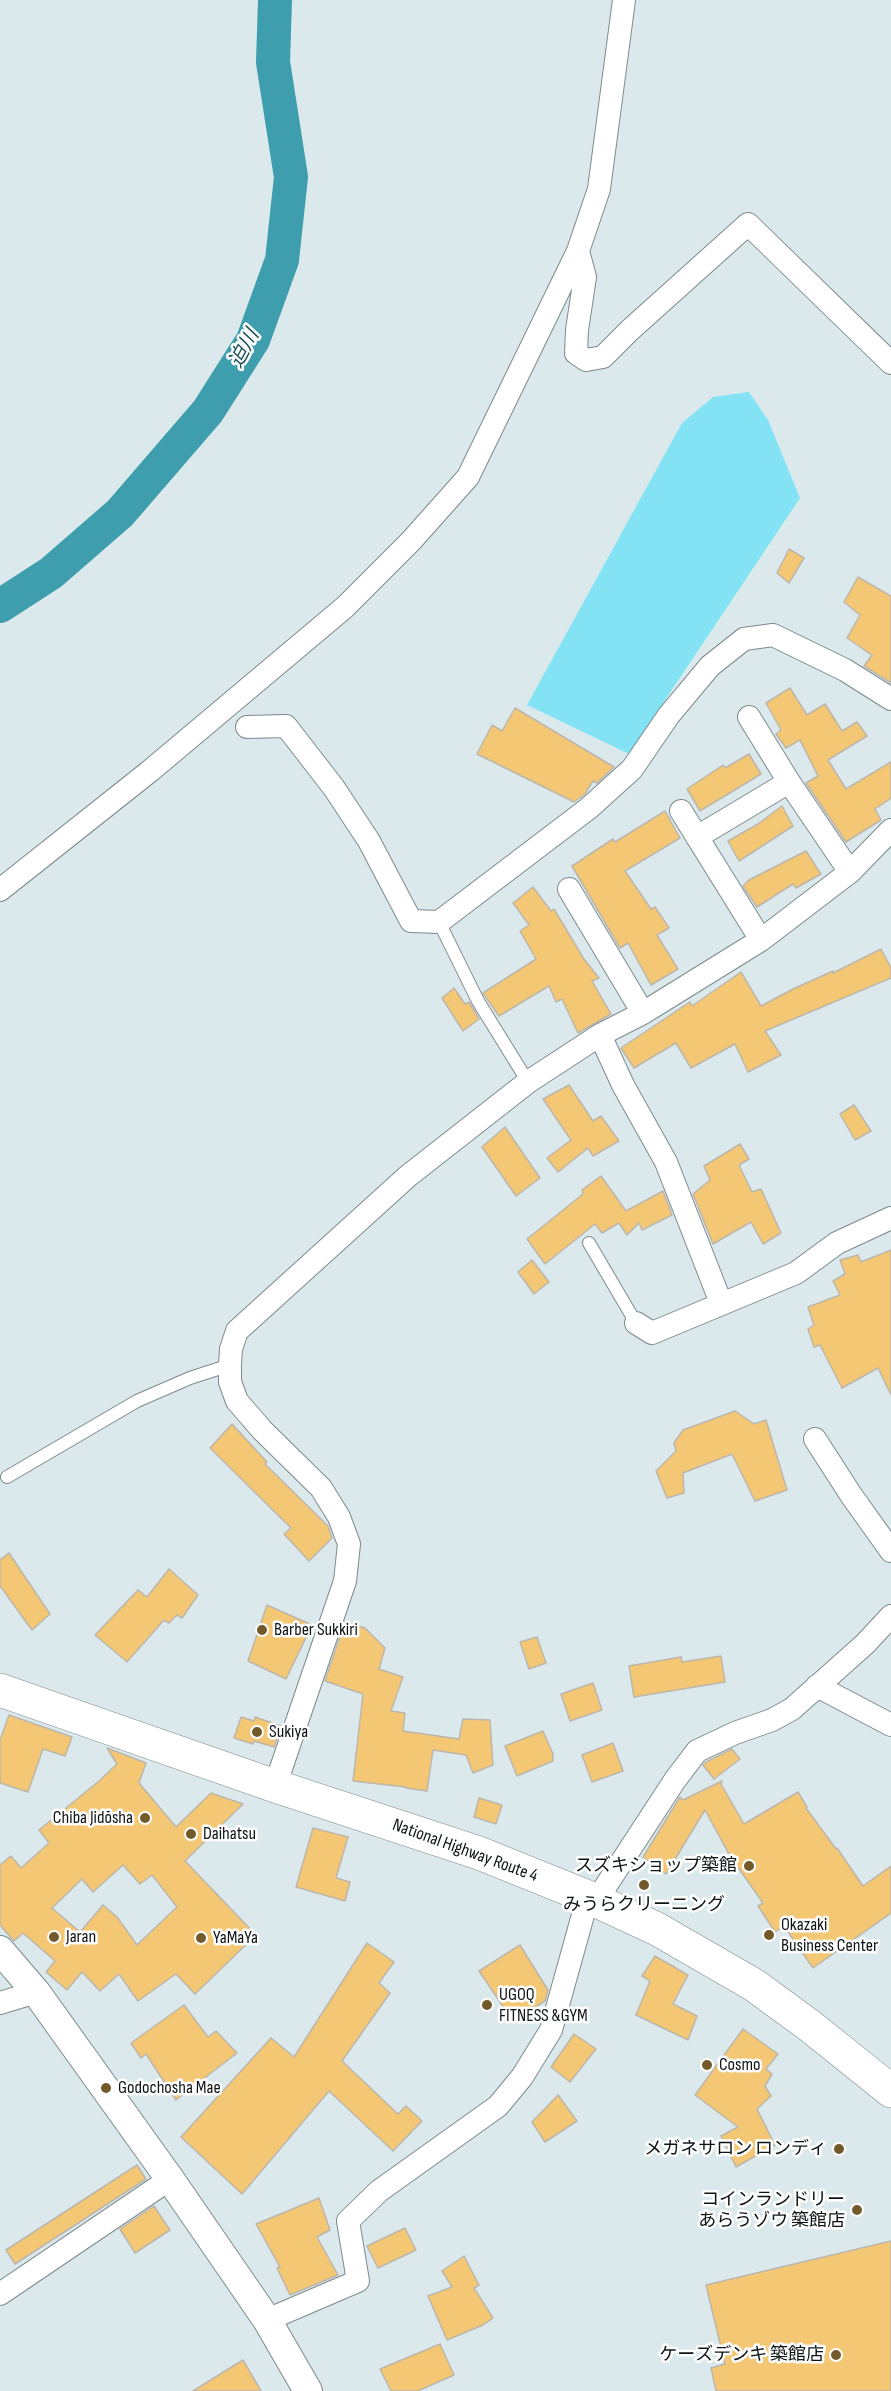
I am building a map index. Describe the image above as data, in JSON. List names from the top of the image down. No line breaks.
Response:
{"streets":{"highway":["National Highway Route 4"]},"water":["迫川"],"places":["Barber Sukkiri","Sukiya","Chiba Jidōsha","Daihatsu","スズキショップ築館","みうらクリーニング","Okazaki Business Center","Jaran","YaMaYa","UGOQ FITNESS &GYM","Cosmo","Godochosha Mae","メガネサロン ロンディ","コインランドリー あらうゾウ 築館店","ケーズデンキ 築館店"]}
